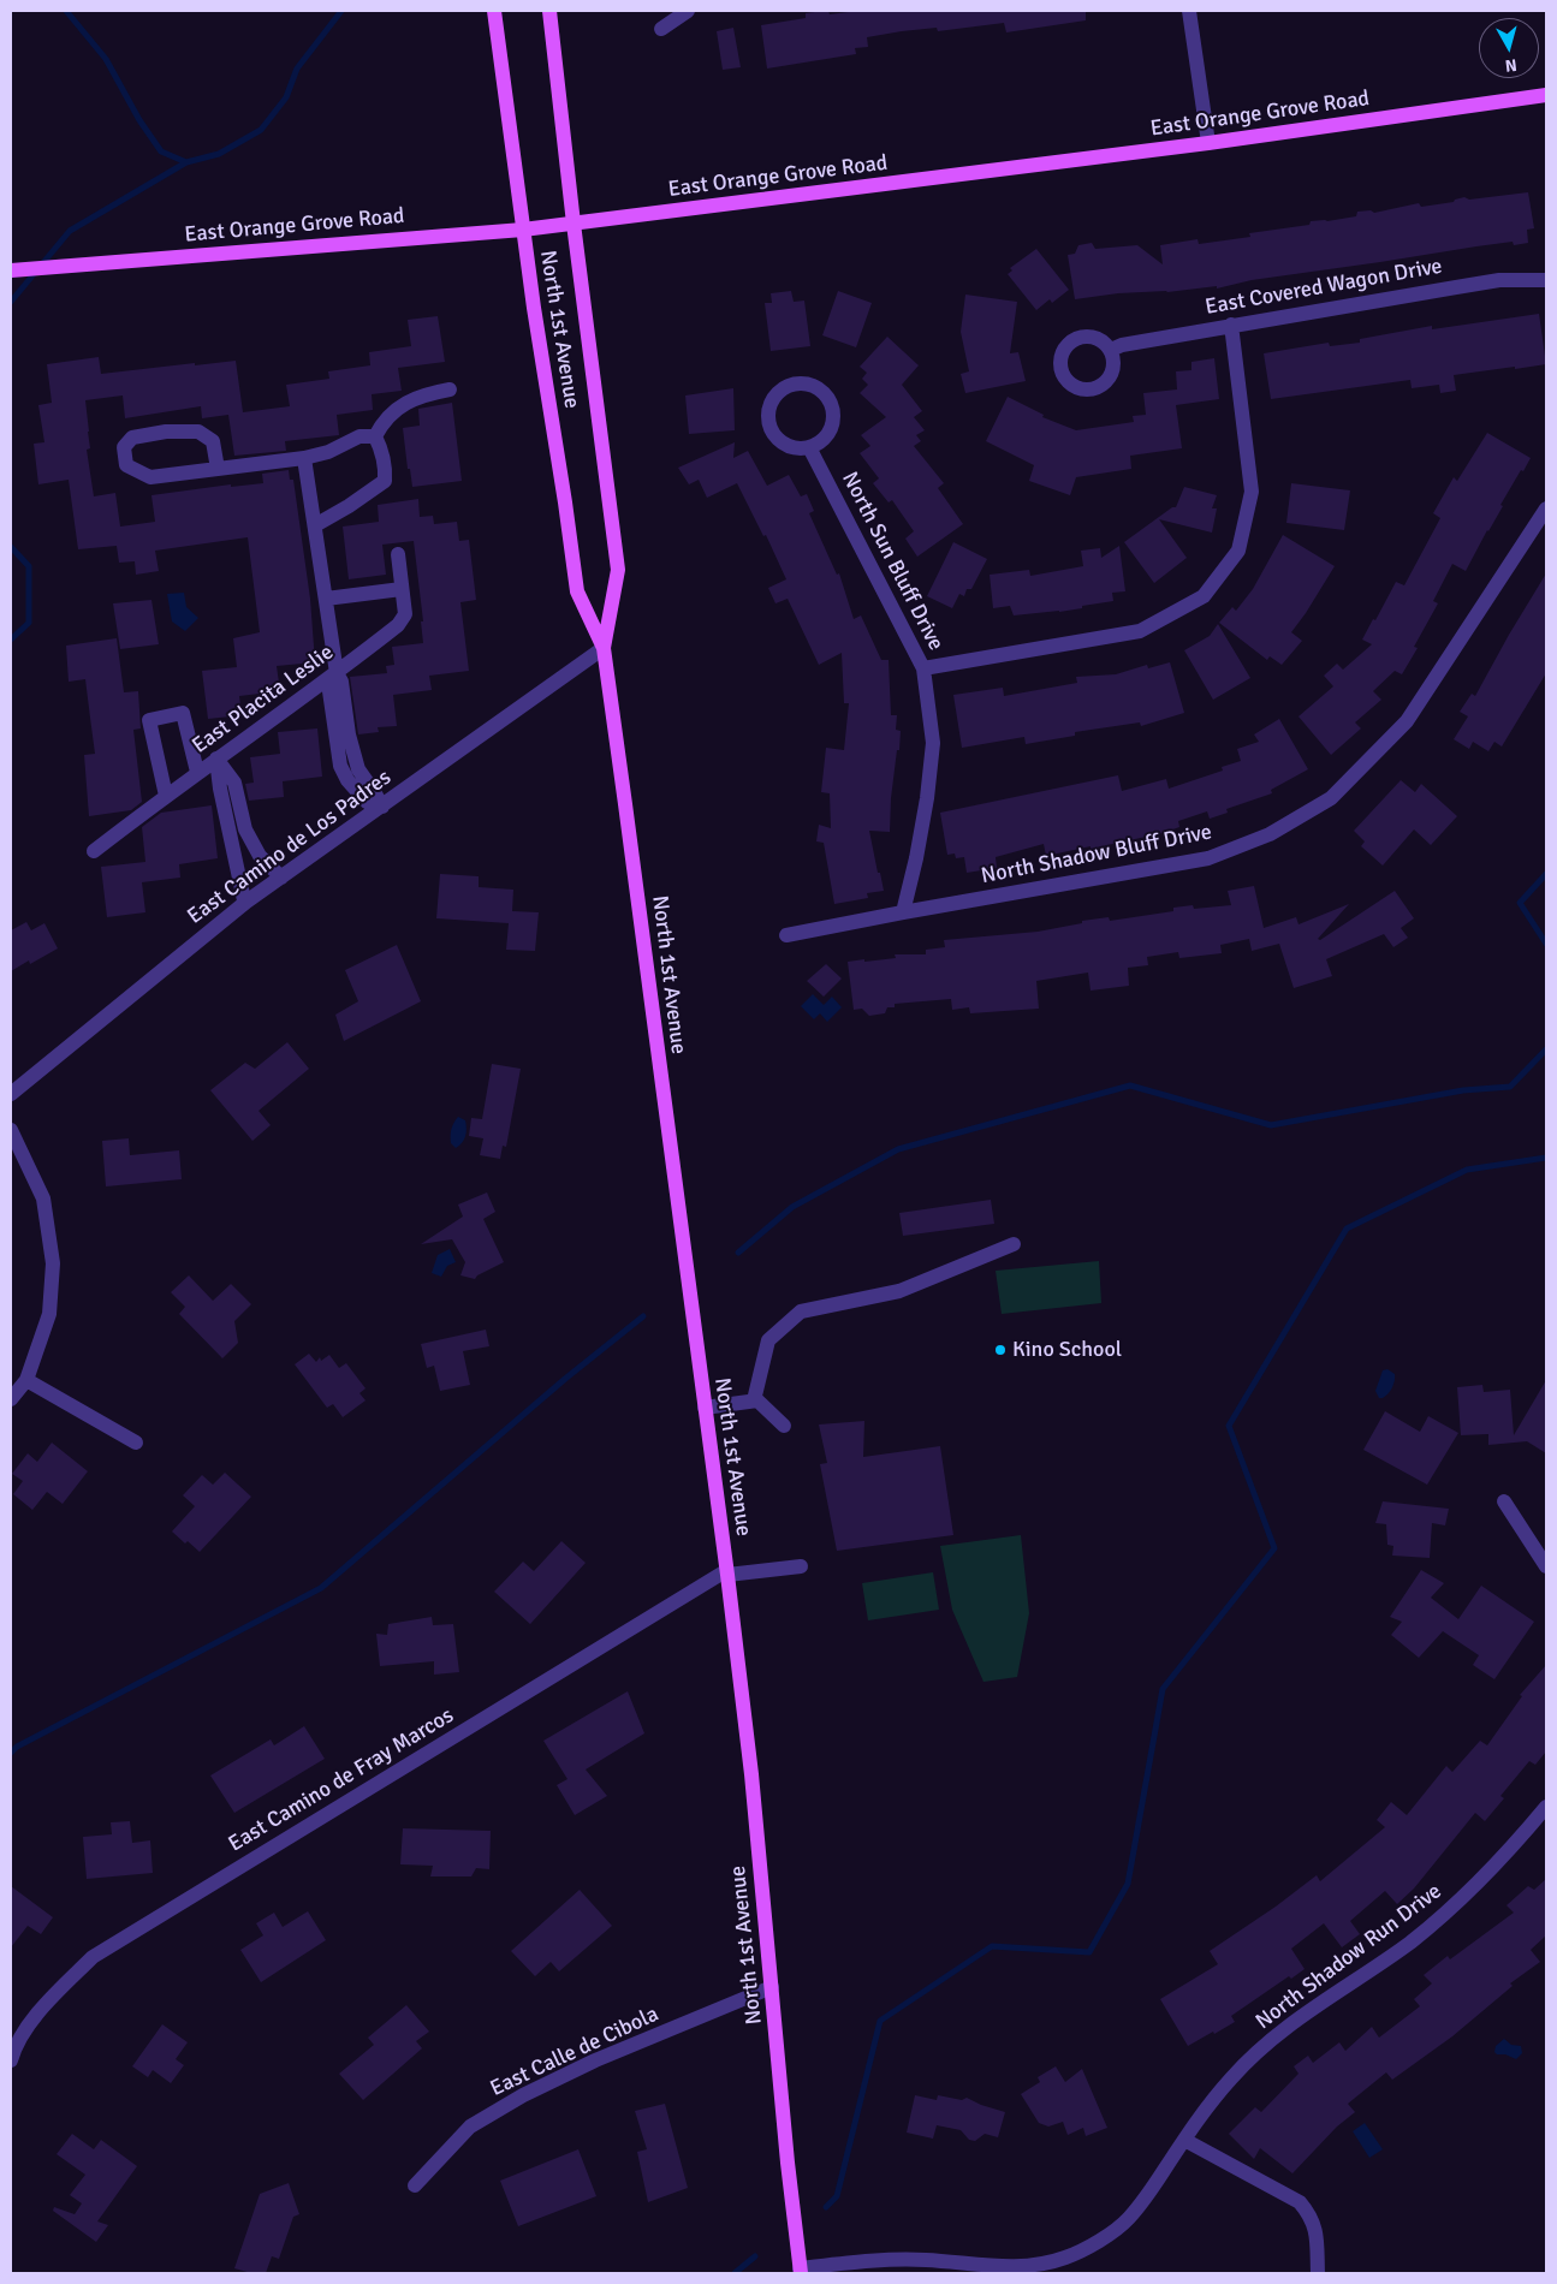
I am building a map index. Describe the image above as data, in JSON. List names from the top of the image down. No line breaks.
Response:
{"streets":{"main road":["East Orange Grove Road","North 1st Avenue"],"street":["East Covered Wagon Drive","North Sun Bluff Drive","East Placita Leslie","East Camino de Los Padres","North Shadow Bluff Drive","East Camino de Fray Marcos","North Shadow Run Drive","East Calle de Cibola"]},"crossings":[["East Orange Grove Road","North 1st Avenue"],["North 1st Avenue","East Camino de Los Padres"],["North 1st Avenue","East Camino de Fray Marcos"],["North 1st Avenue","North Shadow Run Drive"],["North 1st Avenue","East Calle de Cibola"],["North Sun Bluff Drive","North Shadow Bluff Drive"]],"places":["Kino School"],"north":"bottom"}
